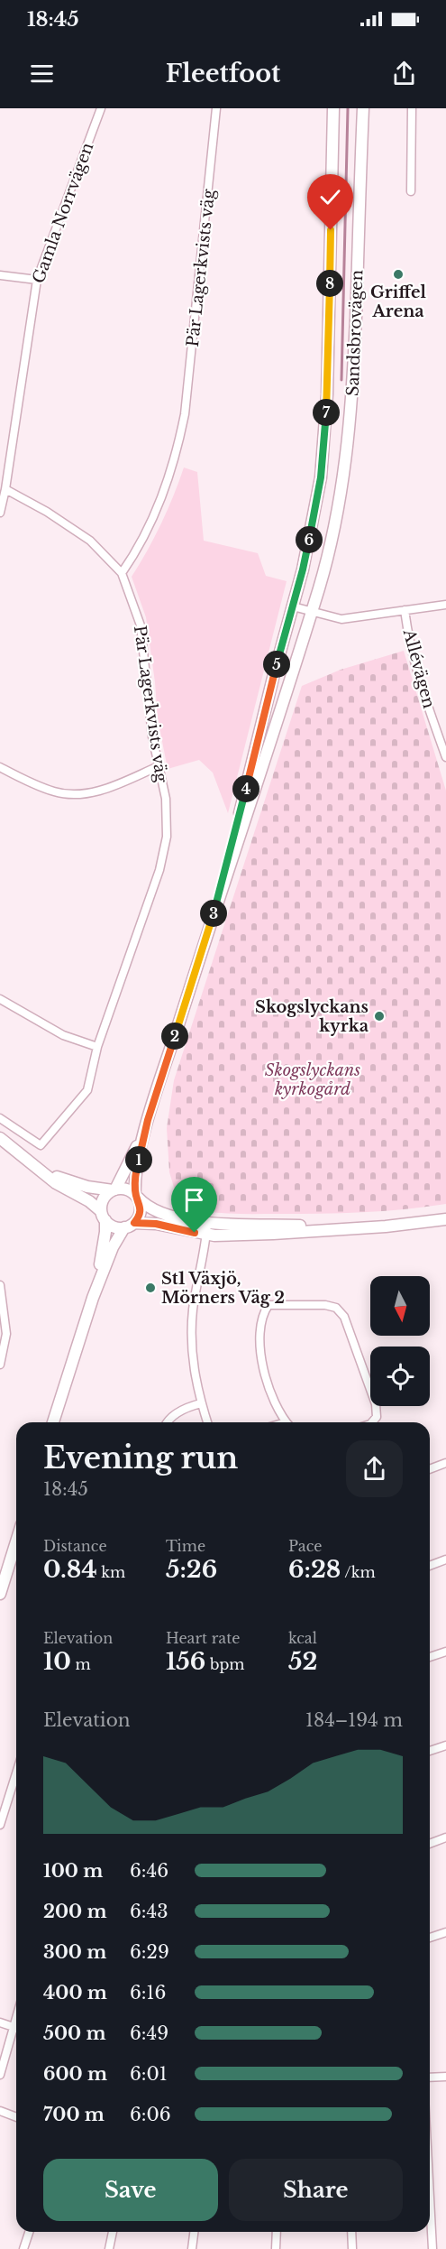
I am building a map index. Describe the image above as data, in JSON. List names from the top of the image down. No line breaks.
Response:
{"streets":{"main road":["Sandsbrovägen"],"street":["Gamla Norrvägen","Pär Lagerkvists väg","Allévägen"]},"parks":["Skogslyckans kyrkogård"],"places":["Griffel Arena","Skogslyckans kyrka","St1 Växjö, Mörners Väg 2"],"north":"bottom","page":{"status":"18:45","header":"Fleetfoot","pins":["8","7","6","5","4","3","2","1"],"heading":["Evening run","18:45"],"stats":[["Distance","0.84 km"],["Time","5:26"],["Pace","6:28 /km"],["Elevation","10 m"],["Heart rate","156 bpm"],["kcal","52"]],"chart":["Elevation","184–194 m"],"list":[{"name":"100 m","note":"6:46"},{"name":"200 m","note":"6:43"},{"name":"300 m","note":"6:29"},{"name":"400 m","note":"6:16"},{"name":"500 m","note":"6:49"},{"name":"600 m","note":"6:01"},{"name":"700 m","note":"6:06"}],"buttons":["Save","Share"]}}
